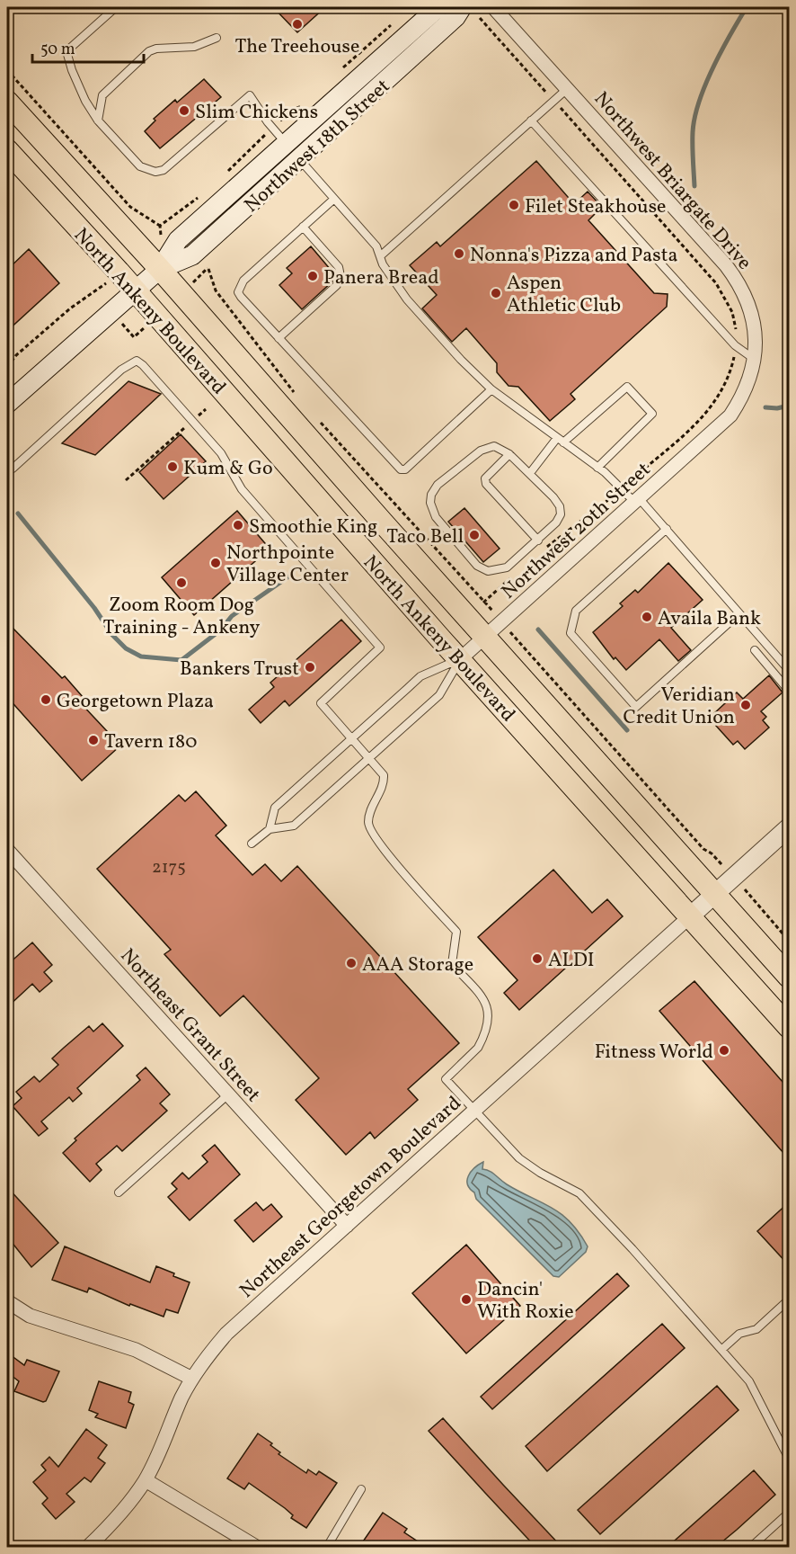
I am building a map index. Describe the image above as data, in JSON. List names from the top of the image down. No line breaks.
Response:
{"streets":{"main road":["Northwest 18th Street","North Ankeny Boulevard"],"street":["Northwest Briargate Drive","Northwest 20th Street","Northeast Grant Street","Northeast Georgetown Boulevard"]},"crossings":[["Northwest 18th Street","North Ankeny Boulevard"],["Northwest Briargate Drive","Northwest 20th Street"],["North Ankeny Boulevard","Northwest 20th Street"],["North Ankeny Boulevard","Northeast Georgetown Boulevard"],["Northeast Grant Street","Northeast Georgetown Boulevard"]],"places":["The Treehouse","Slim Chickens","Filet Steakhouse","Nonna's Pizza and Pasta","Panera Bread","Aspen Athletic Club","Kum & Go","Smoothie King","Taco Bell","Northpointe Village Center","Zoom Room Dog Training - Ankeny","Availa Bank","Bankers Trust","Georgetown Plaza","Veridian Credit Union","Tavern 180","ALDI","AAA Storage","Fitness World","Dancin' With Roxie"],"house_numbers":["2175"],"scale_bar":"50 m"}
